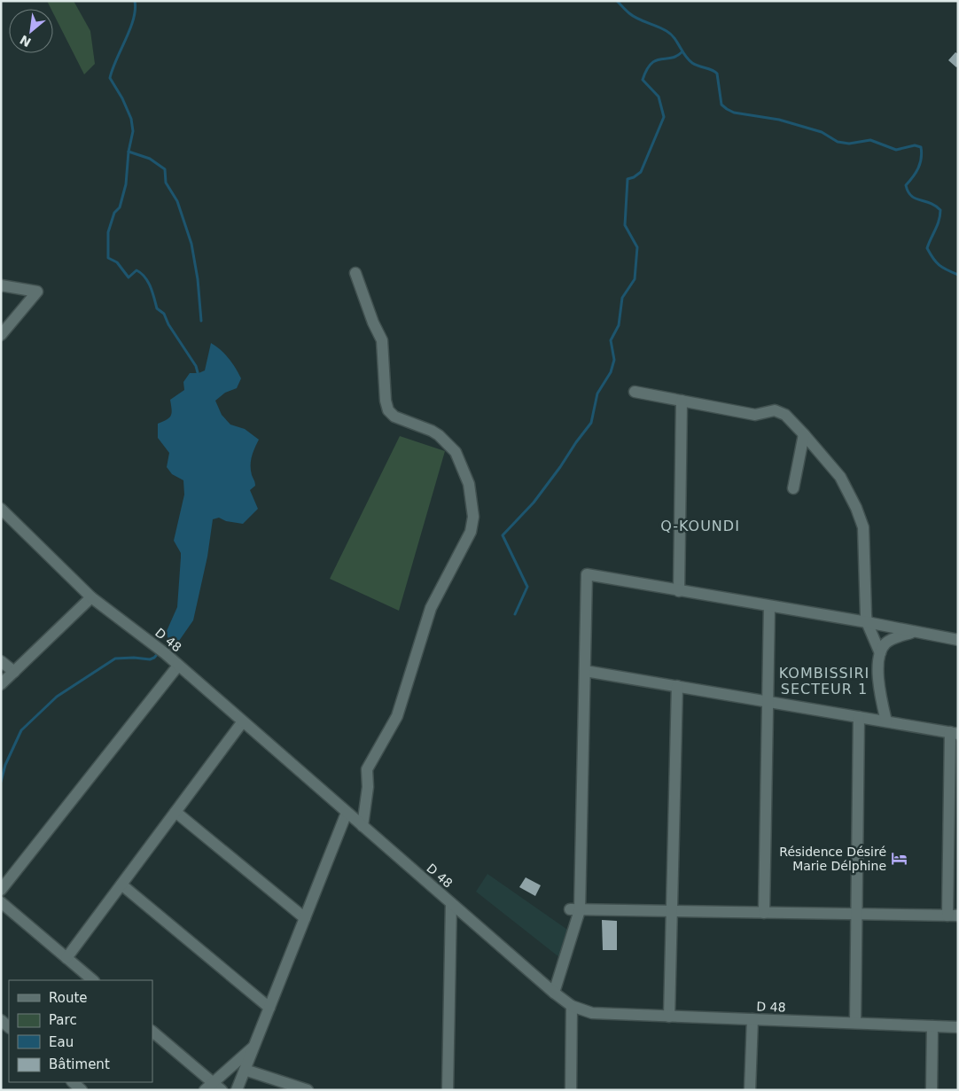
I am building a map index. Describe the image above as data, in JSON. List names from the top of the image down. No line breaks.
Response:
{"streets":{"street":["D 48"]},"districts":["Q-KOUNDI","KOMBISSIRI SECTEUR 1"],"places":{"hotel":["Résidence Désiré Marie Délphine"]},"legend":["Route","Parc","Eau","Bâtiment"],"north":"bottom left"}
